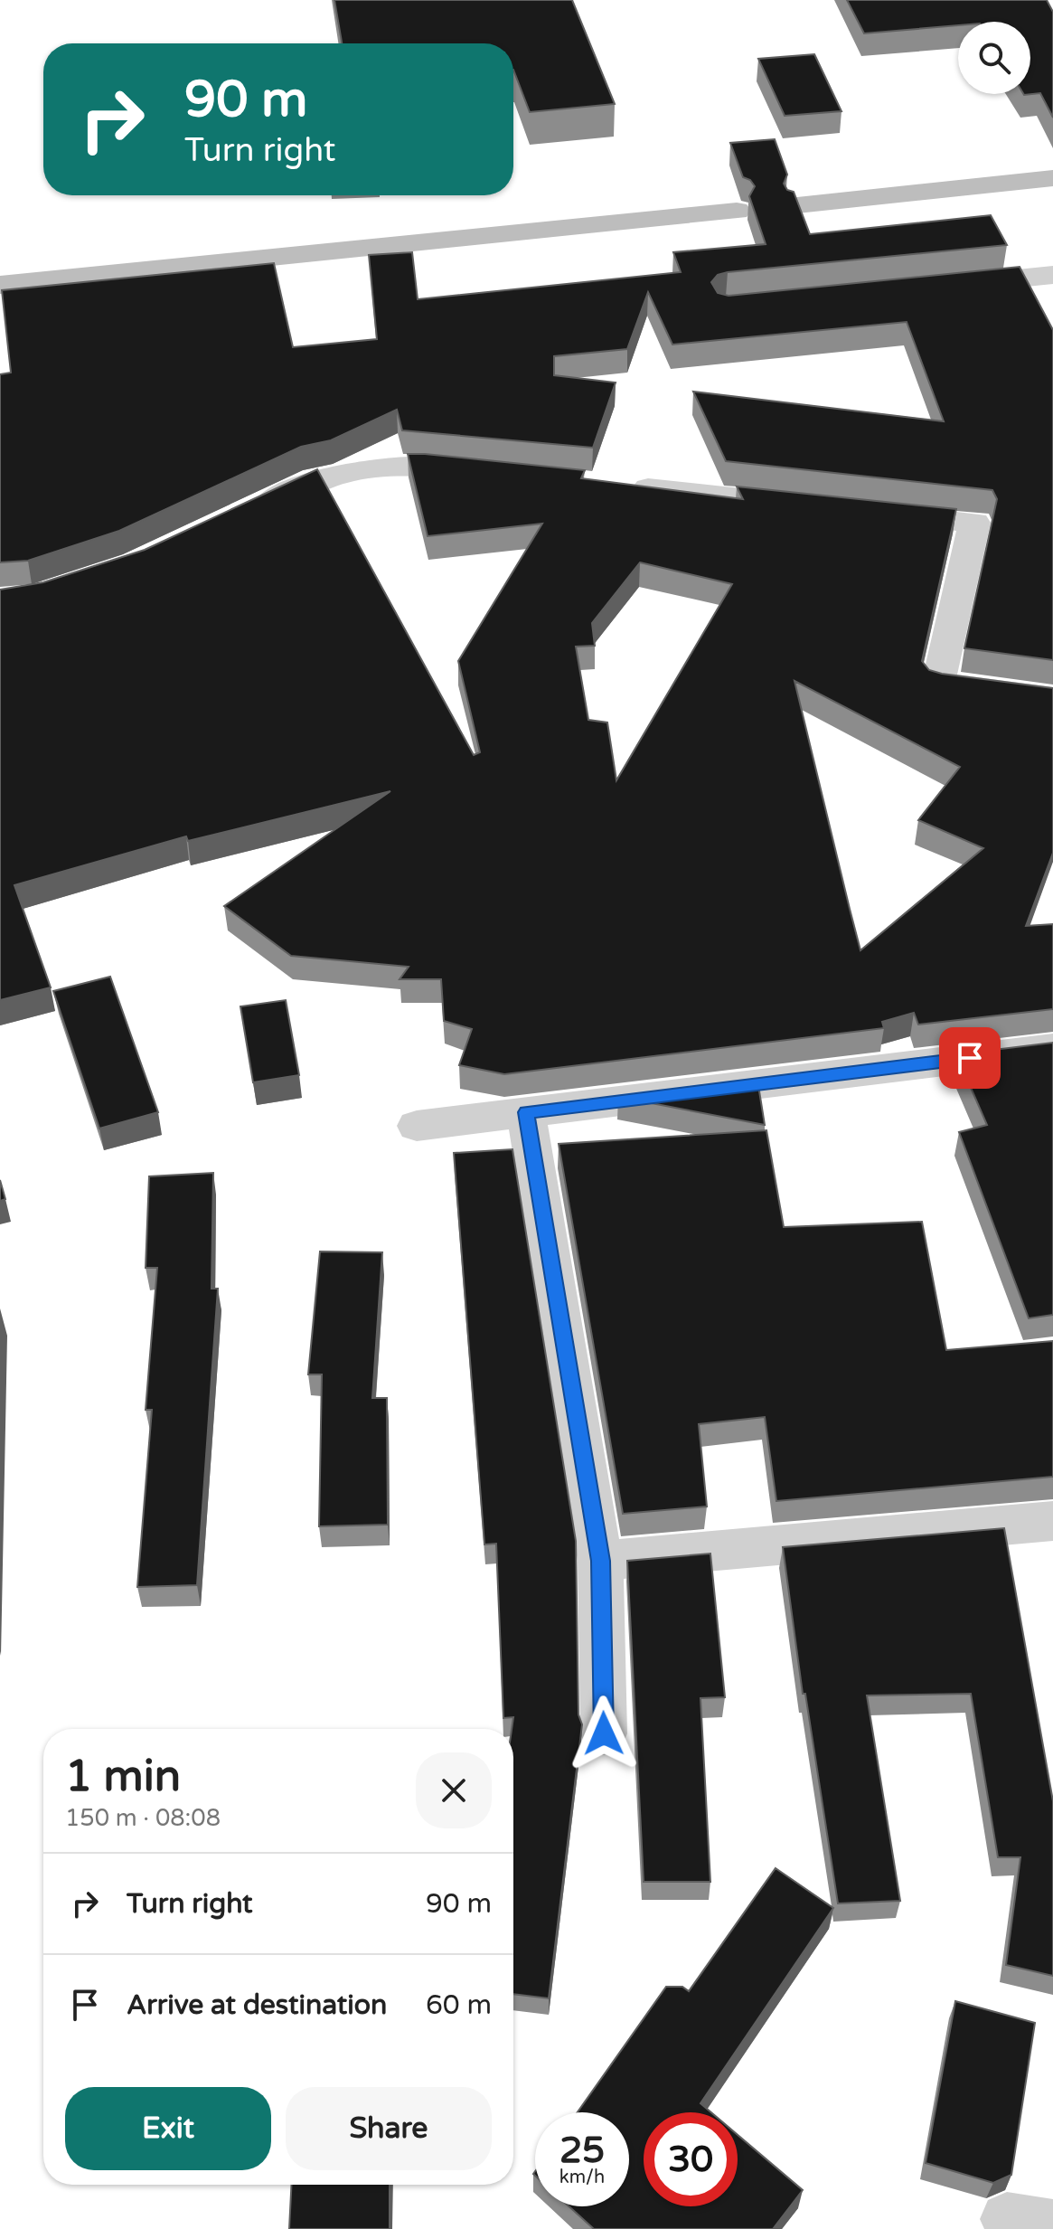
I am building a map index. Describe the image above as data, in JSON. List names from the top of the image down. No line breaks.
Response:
{"page":{"turn":["90 m","Turn right"],"heading":["1 min","150 m · 08:08"],"list":[{"name":"Turn right","value":"90 m"},{"name":"Arrive at destination","value":"60 m"}],"buttons":["Exit","Share"],"speed":"25 km/h","limit":"30"}}
